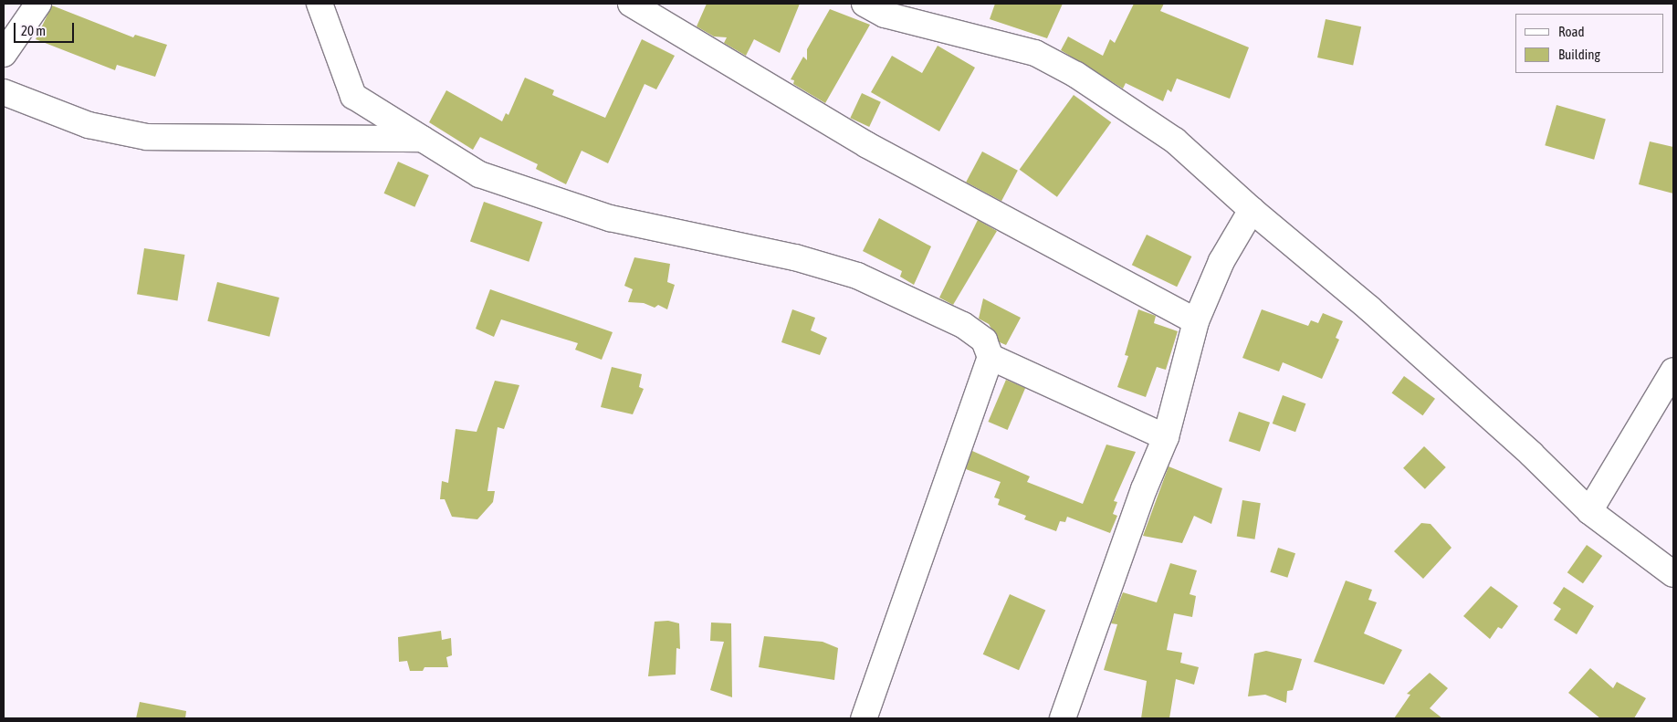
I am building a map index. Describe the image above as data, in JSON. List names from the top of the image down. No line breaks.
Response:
{"legend":["Road","Building"],"scale_bar":"20 m"}
